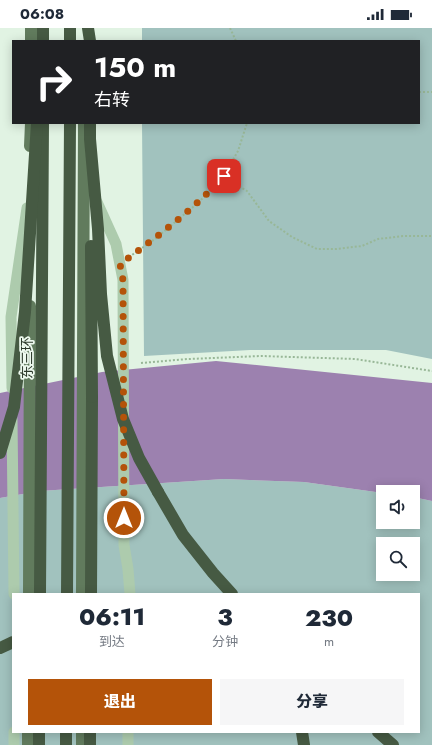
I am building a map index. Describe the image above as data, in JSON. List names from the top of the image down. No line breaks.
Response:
{"streets":{"highway":["东三环"]},"page":{"status":"06:08","turn":["150 m","右转"],"eta":["06:11","到达","3","分钟","230","m"],"buttons":["退出","分享"]}}
